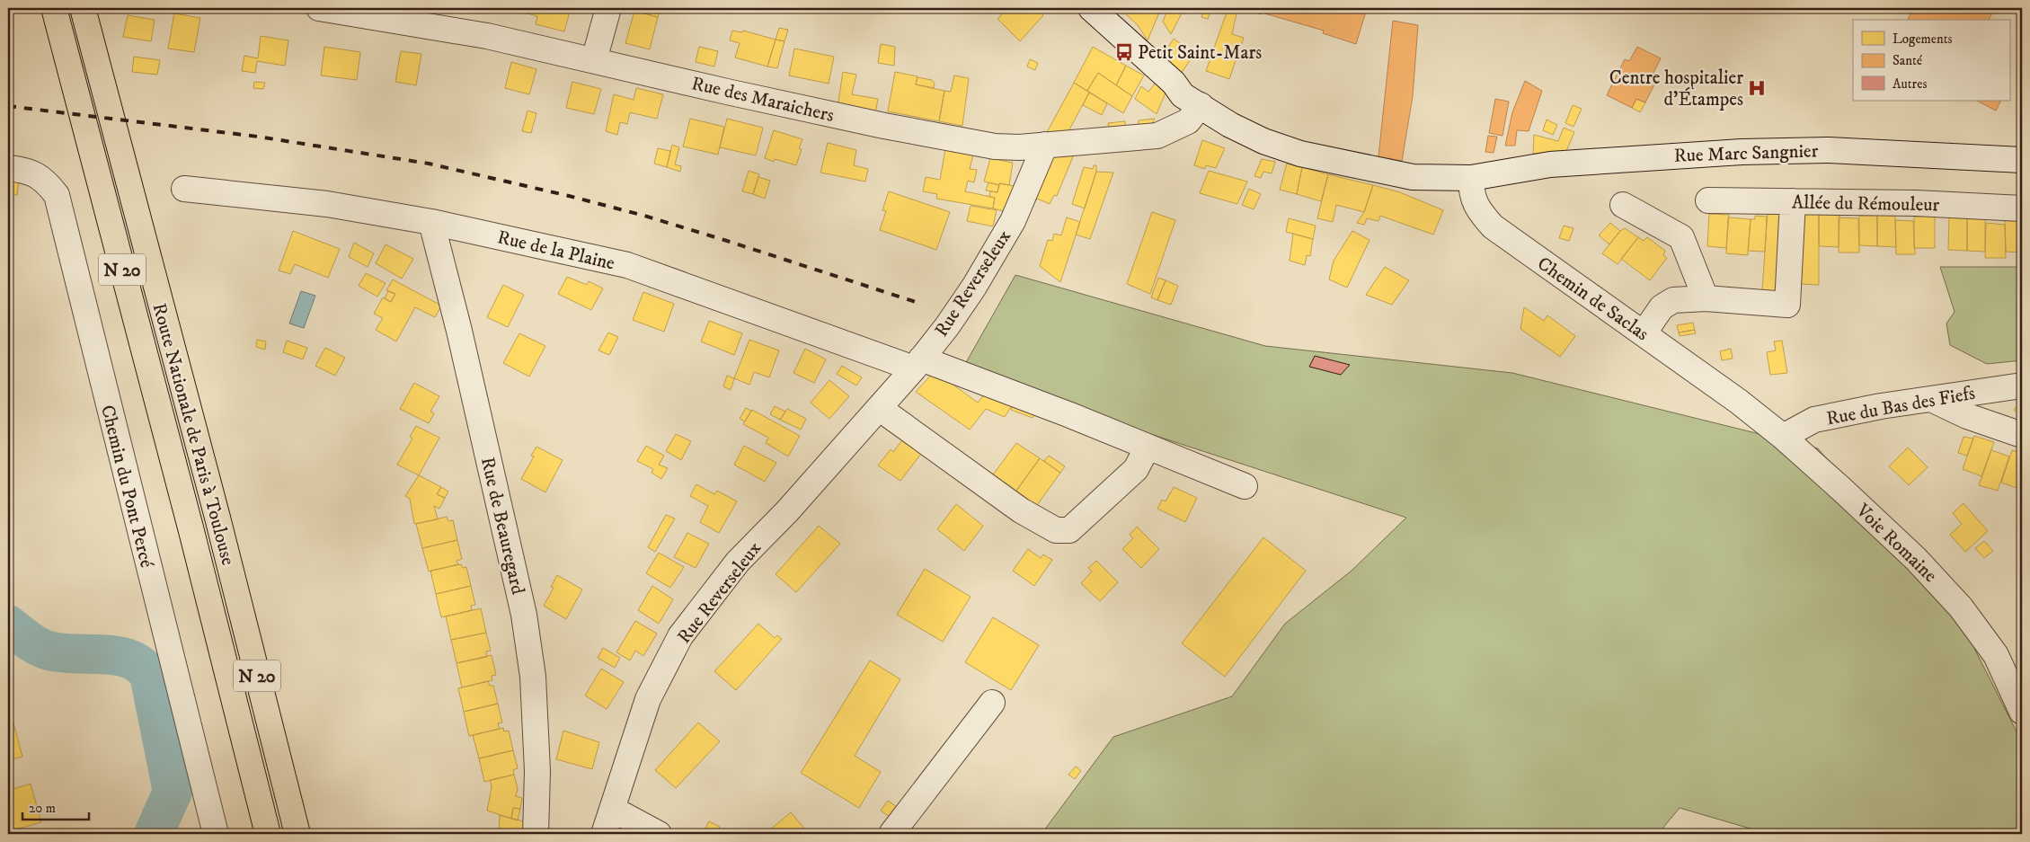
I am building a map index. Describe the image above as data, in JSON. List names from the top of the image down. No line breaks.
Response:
{"streets":{"main road":["N 20","Route Nationale de Paris à Toulouse"],"street":["Rue des Maraichers","Rue Marc Sangnier","Allée du Rémouleur","Rue de la Plaine","Rue Reverseleux","Chemin de Saclas","Rue du Bas des Fiefs","Chemin du Pont Percé","Rue de Beauregard","Voie Romaine"]},"crossings":[["Rue des Maraichers","Rue Marc Sangnier"],["Rue des Maraichers","Rue Reverseleux"],["Rue Marc Sangnier","Chemin de Saclas"],["Rue de la Plaine","Rue Reverseleux"],["Rue de la Plaine","Rue de Beauregard"],["Chemin de Saclas","Voie Romaine"],["Rue du Bas des Fiefs","Voie Romaine"]],"places":{"bus stop":["Petit Saint-Mars"],"hospital":["Centre hospitalier d'Étampes"]},"legend":["Logements","Santé","Autres"],"scale_bar":"20 m"}
